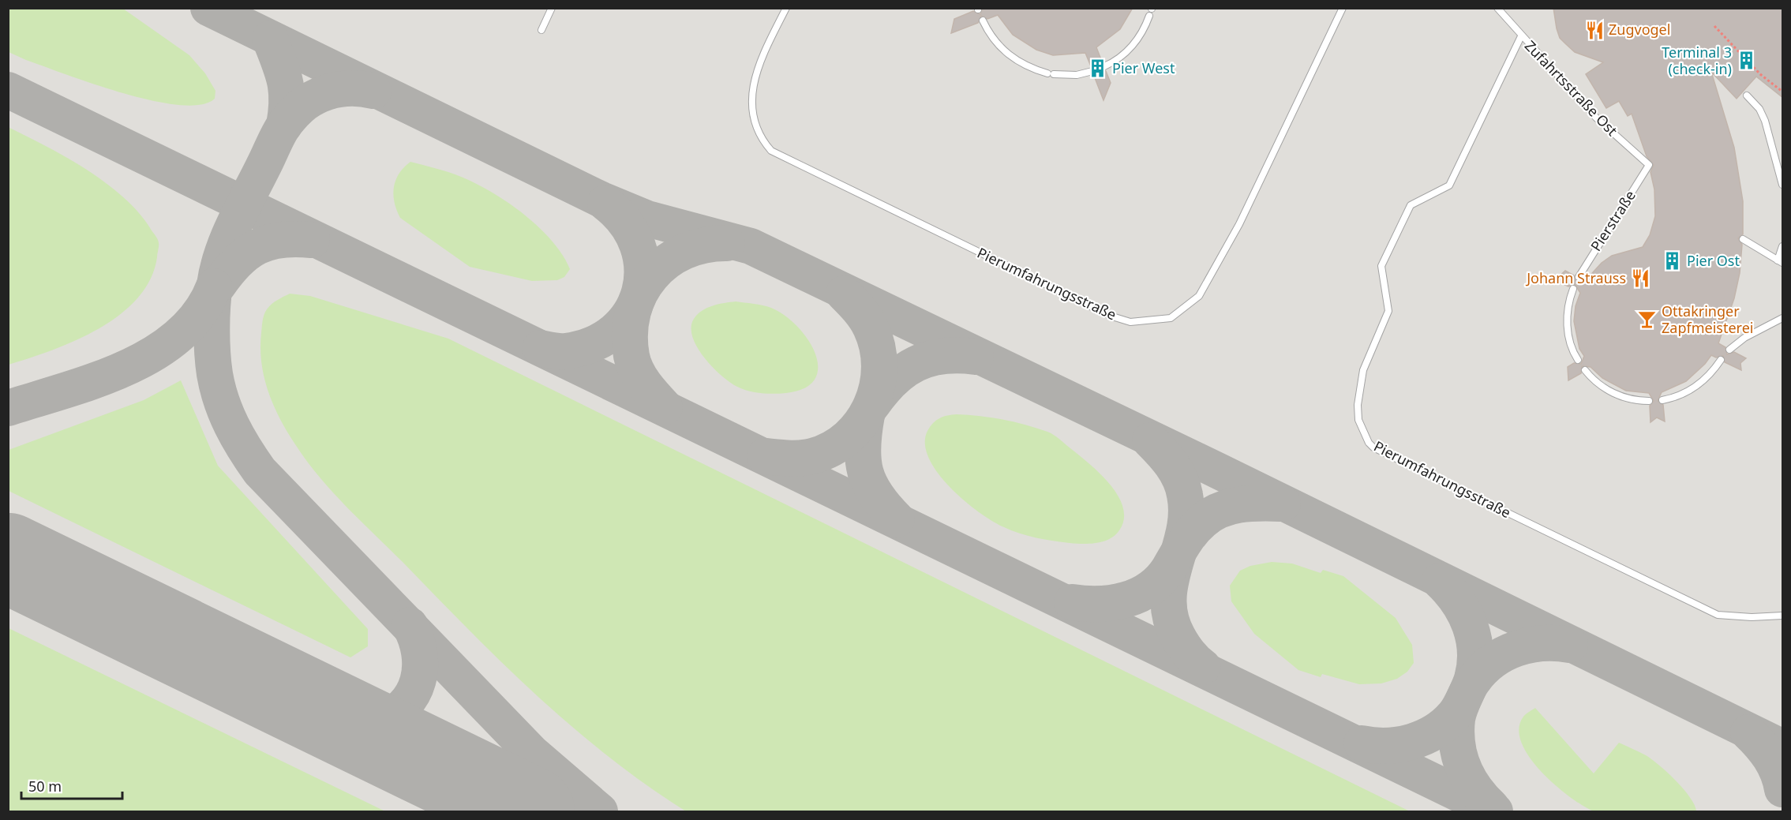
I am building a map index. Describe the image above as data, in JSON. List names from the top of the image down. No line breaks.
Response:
{"streets":{"lane":["Zufahrtsstraße Ost","Pierstraße","Pierumfahrungsstraße"]},"crossings":[["Zufahrtsstraße Ost","Pierstraße"],["Zufahrtsstraße Ost","Pierumfahrungsstraße"]],"places":{"restaurant":["Zugvogel","Johann Strauss"],"building":["Terminal 3 (check-in)","Pier West","Pier Ost"],"bar":["Ottakringer Zapfmeisterei"]},"scale_bar":"50 m"}
